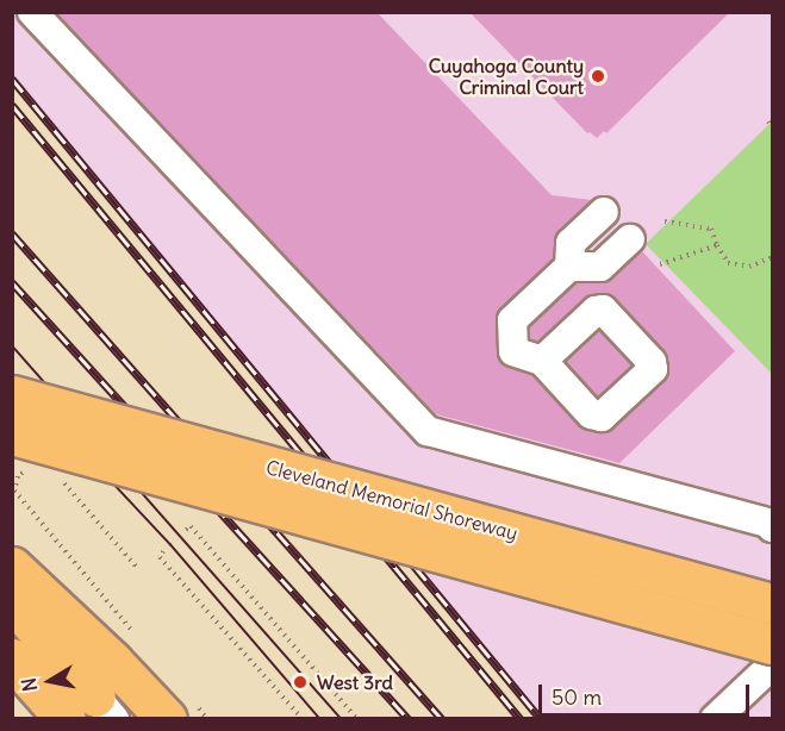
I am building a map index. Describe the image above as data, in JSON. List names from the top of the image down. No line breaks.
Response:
{"streets":{"highway":["Cleveland Memorial Shoreway"]},"places":["Cuyahoga County Criminal Court","West 3rd"],"scale_bar":"50 m","north":"left"}
